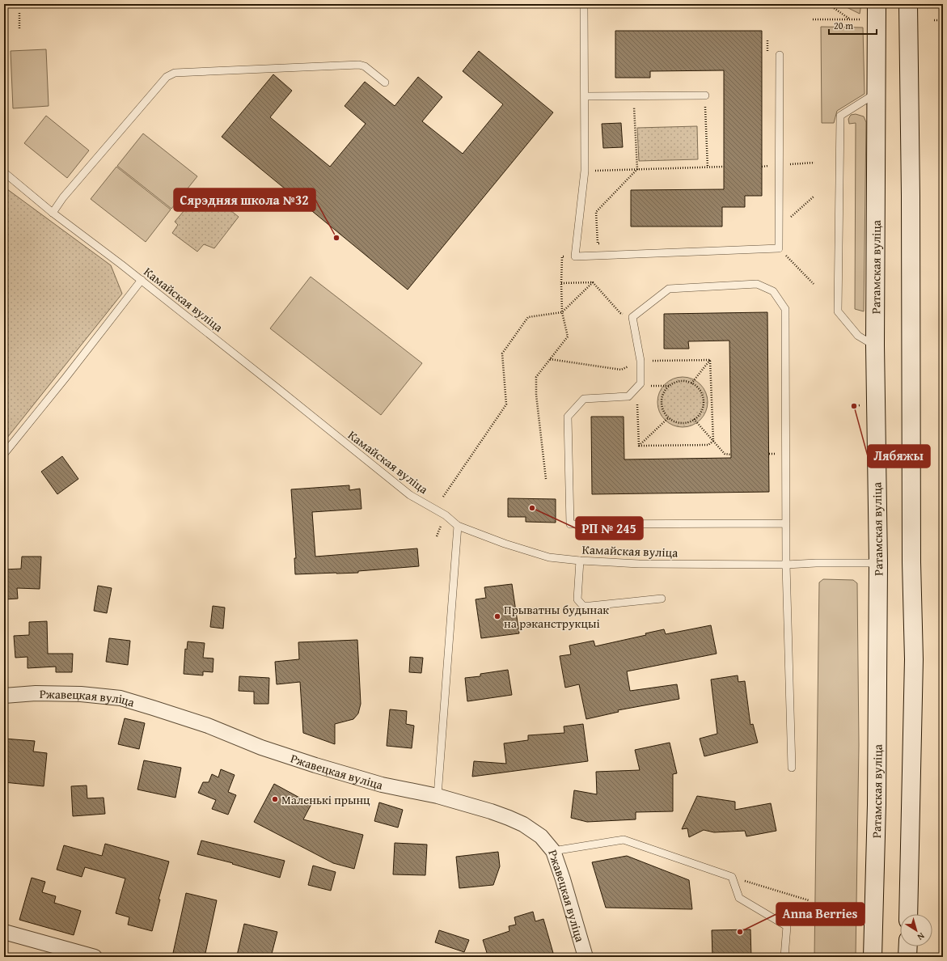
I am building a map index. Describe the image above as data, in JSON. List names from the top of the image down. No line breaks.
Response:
{"streets":{"main road":["Ратамская вуліца"],"street":["Ржавецкая вуліца"],"lane":["Камайская вуліца"]},"crossings":[["Ратамская вуліца","Камайская вуліца"]],"places":["Сярэдняя школа №32","Лябяжы","РП № 245","Прыватны будынак на рэканструкцыі","Маленькі прынц","Anna Berries"],"scale_bar":"20 m","north":"bottom right"}
